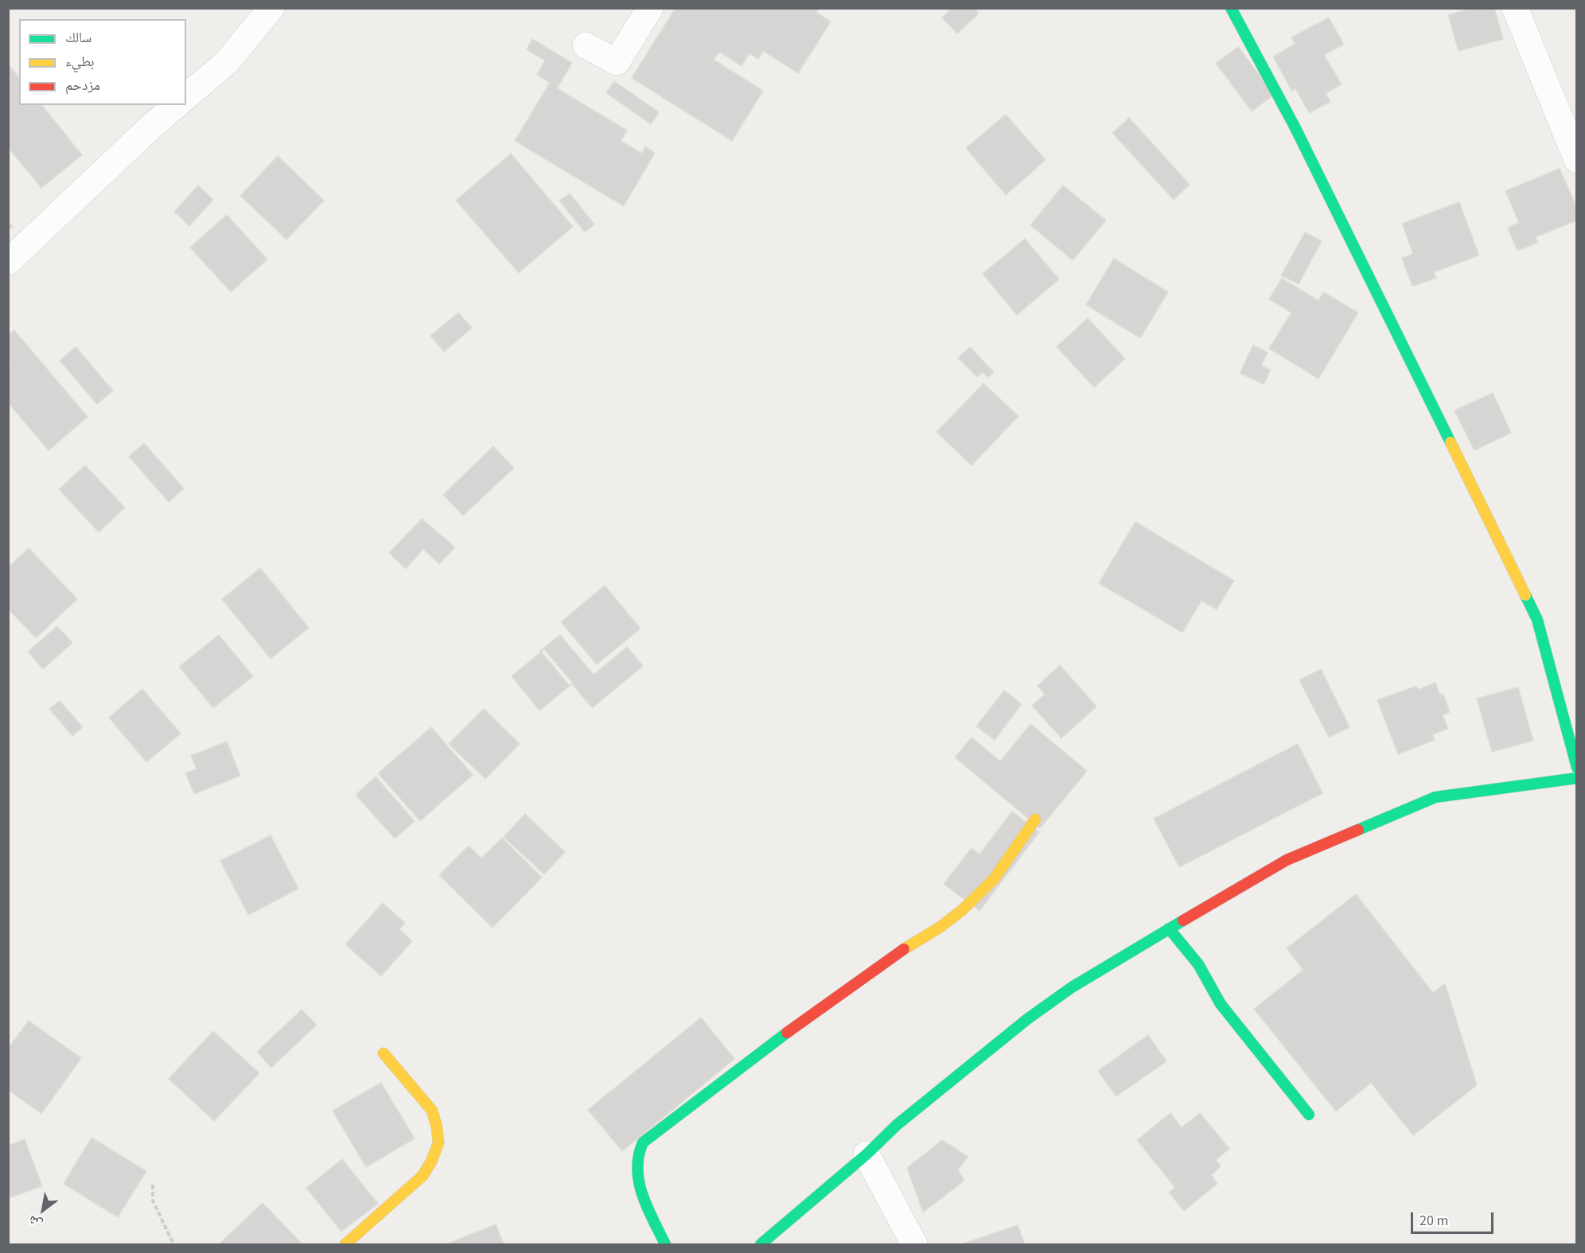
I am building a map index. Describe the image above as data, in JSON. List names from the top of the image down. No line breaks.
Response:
{"legend":["سالك","بطيء","مزدحم"],"scale_bar":"20 m","north":"bottom left"}
